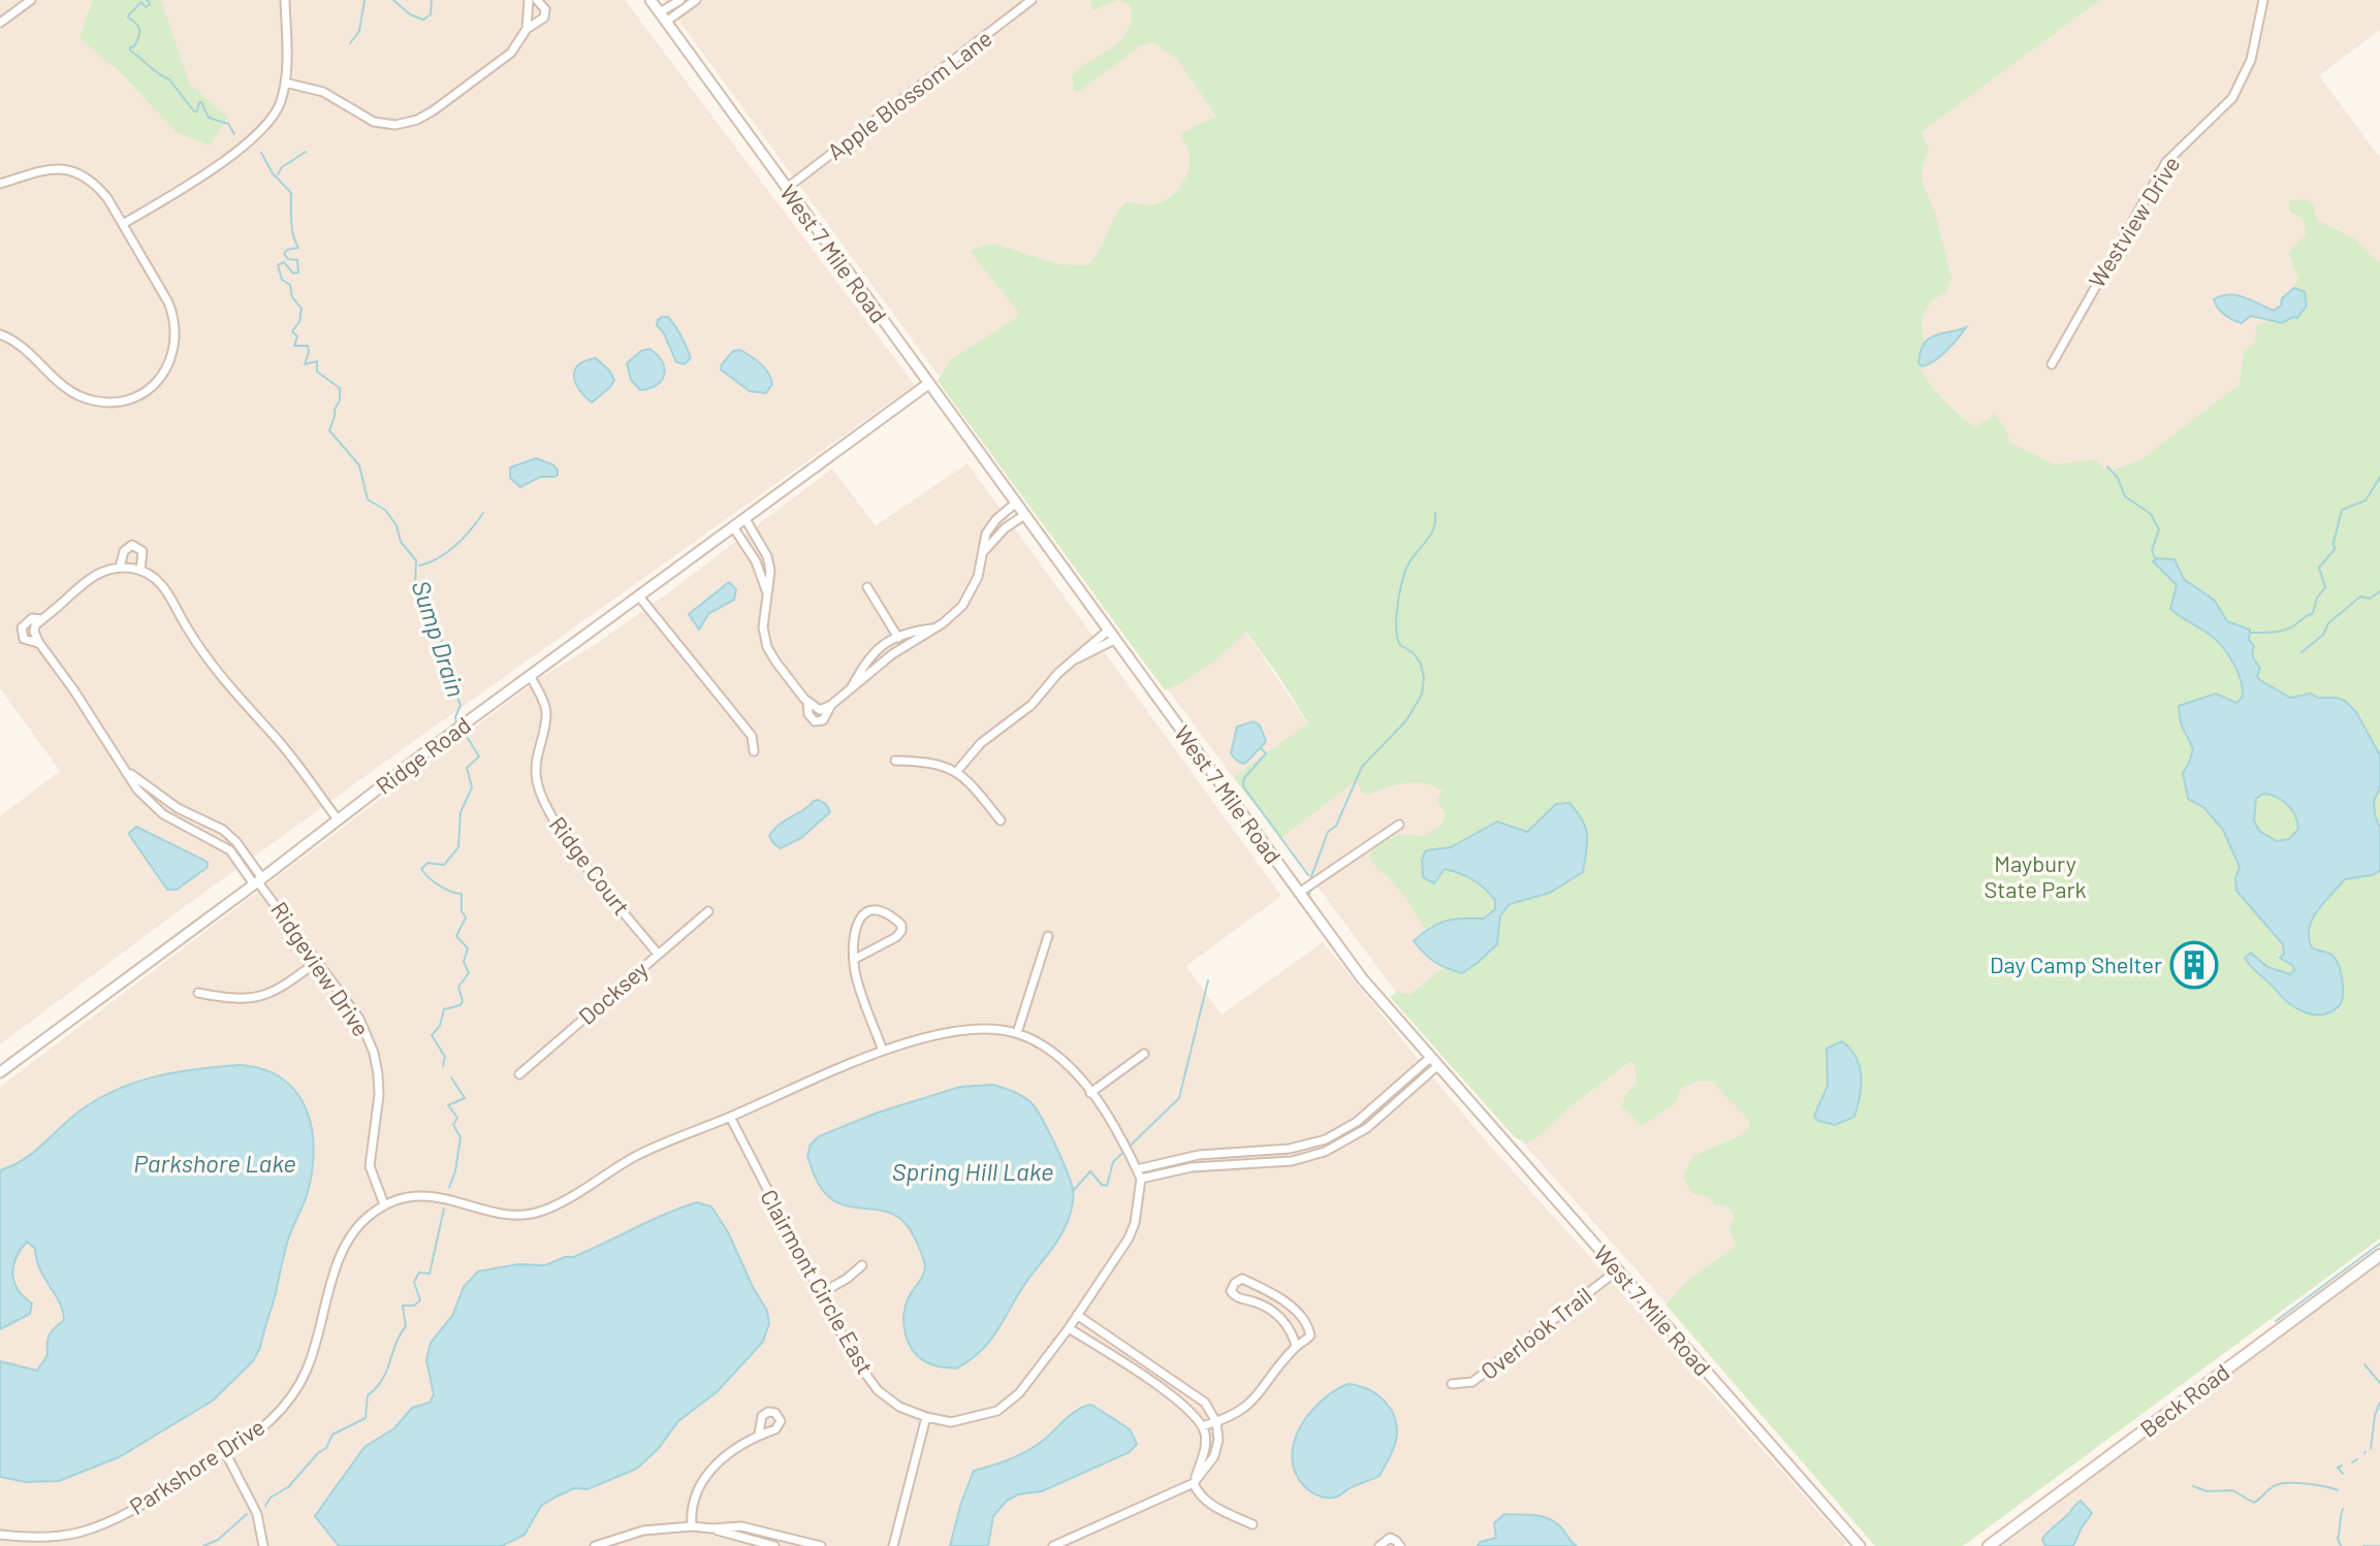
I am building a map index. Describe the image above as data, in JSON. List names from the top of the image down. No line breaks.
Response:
{"streets":{"main road":["Beck Road"],"street":["Apple Blossom Lane","Westview Drive","West 7 Mile Road","Ridge Road","Ridge Court","Ridgeview Drive","Docksey","Clairmont Circle East","Overlook Trail","Parkshore Drive"]},"crossings":[["Apple Blossom Lane","West 7 Mile Road"],["West 7 Mile Road","Ridge Road"],["West 7 Mile Road","Overlook Trail"],["Ridge Road","Ridge Court"],["Ridge Road","Ridgeview Drive"],["Ridge Court","Docksey"],["Ridgeview Drive","Parkshore Drive"]],"water":["Sump Drain","Parkshore Lake","Spring Hill Lake"],"parks":["Maybury State Park"],"places":{"building":["Day Camp Shelter"]}}
